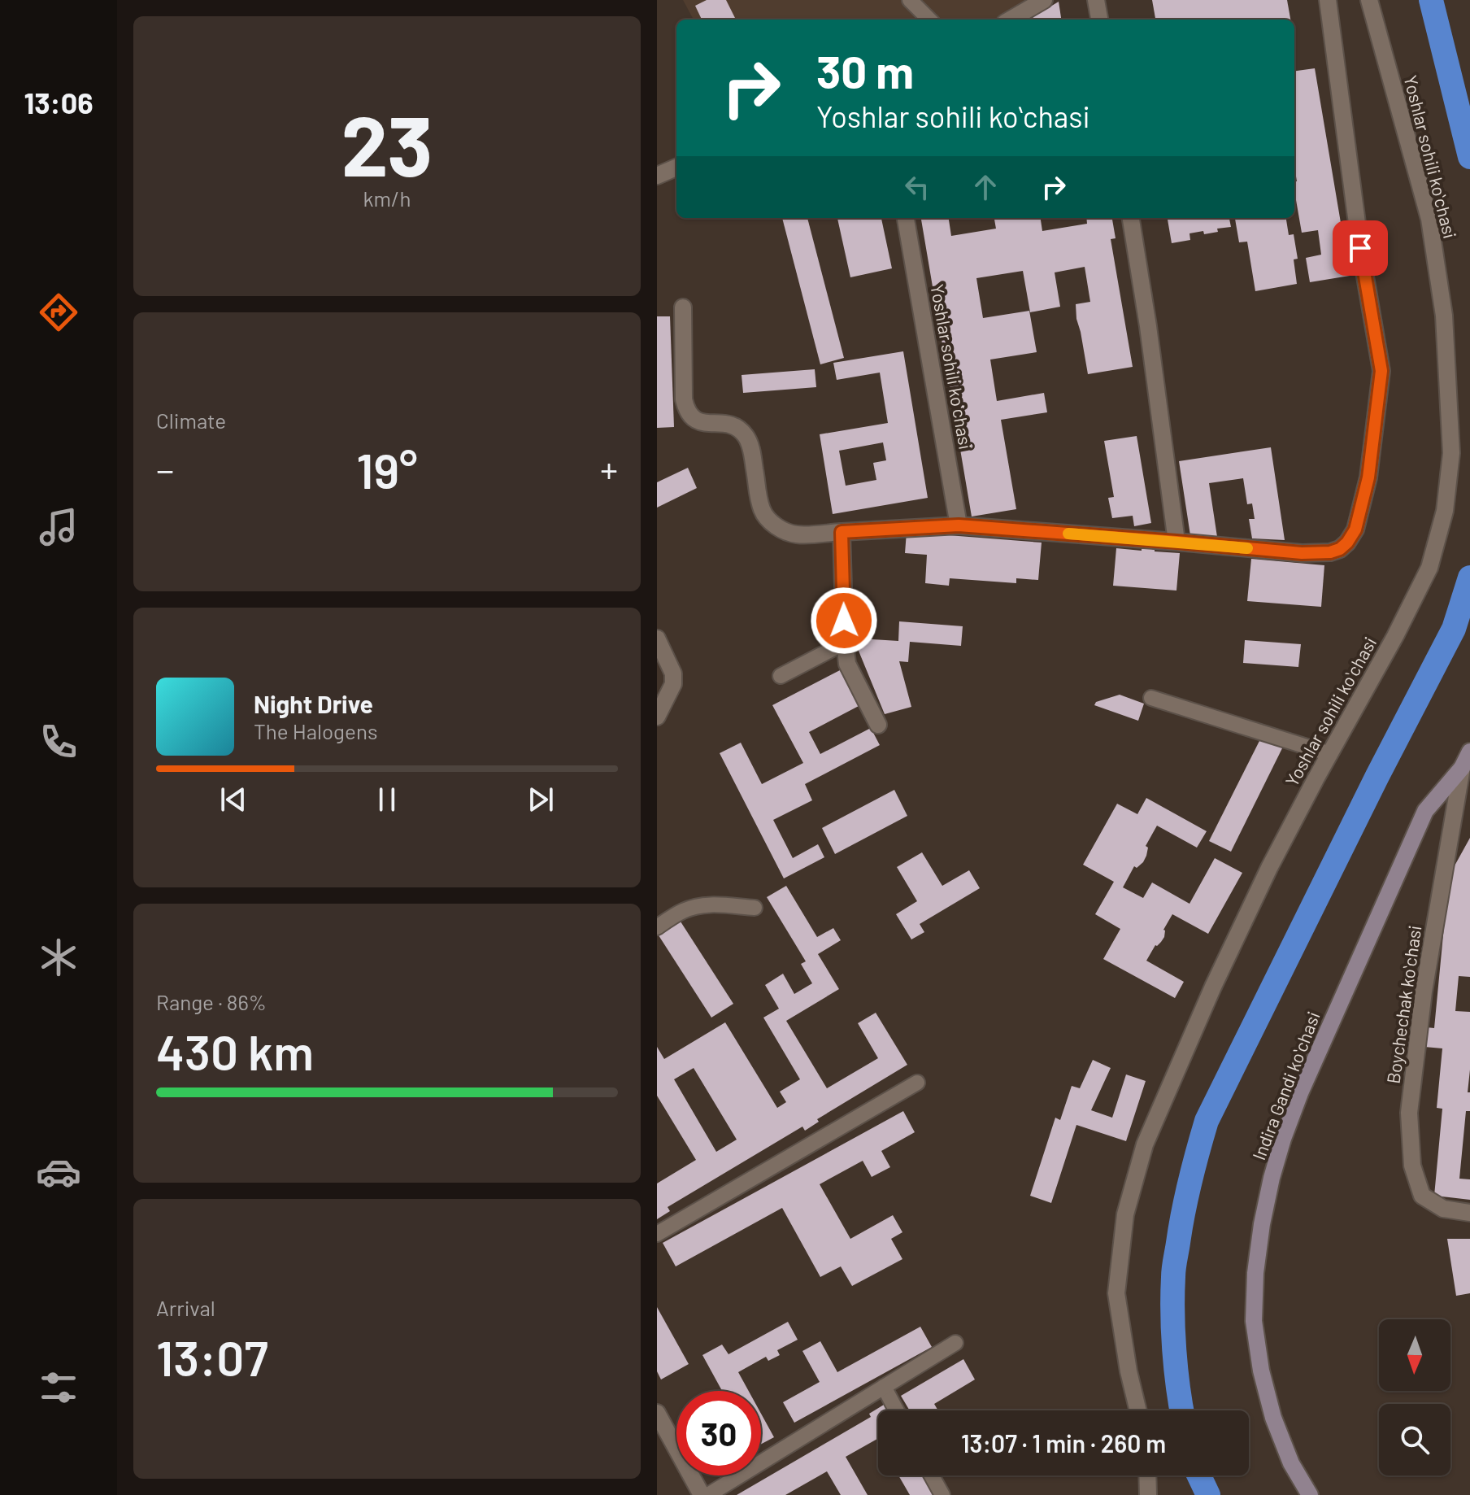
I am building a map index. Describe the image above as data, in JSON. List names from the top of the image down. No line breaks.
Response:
{"streets":{"street":["Yoshlar sohili koʻchasi","Boychechak koʻchasi","Indira Gandi koʻchasi"]},"crossings":[["Boychechak koʻchasi","Indira Gandi koʻchasi"]],"north":"bottom","page":{"tabs":"13:06","tile":[["23","km/h"],"Climate",["Range · 86%","430 km"],["Arrival","13:07"]],"turn":["30 m","Yoshlar sohili koʻchasi"],"heat":["−","19°","+"],"song":["Night Drive","The Halogens"],"limit":"30","trip":"13:07 · 1 min · 260 m"}}
